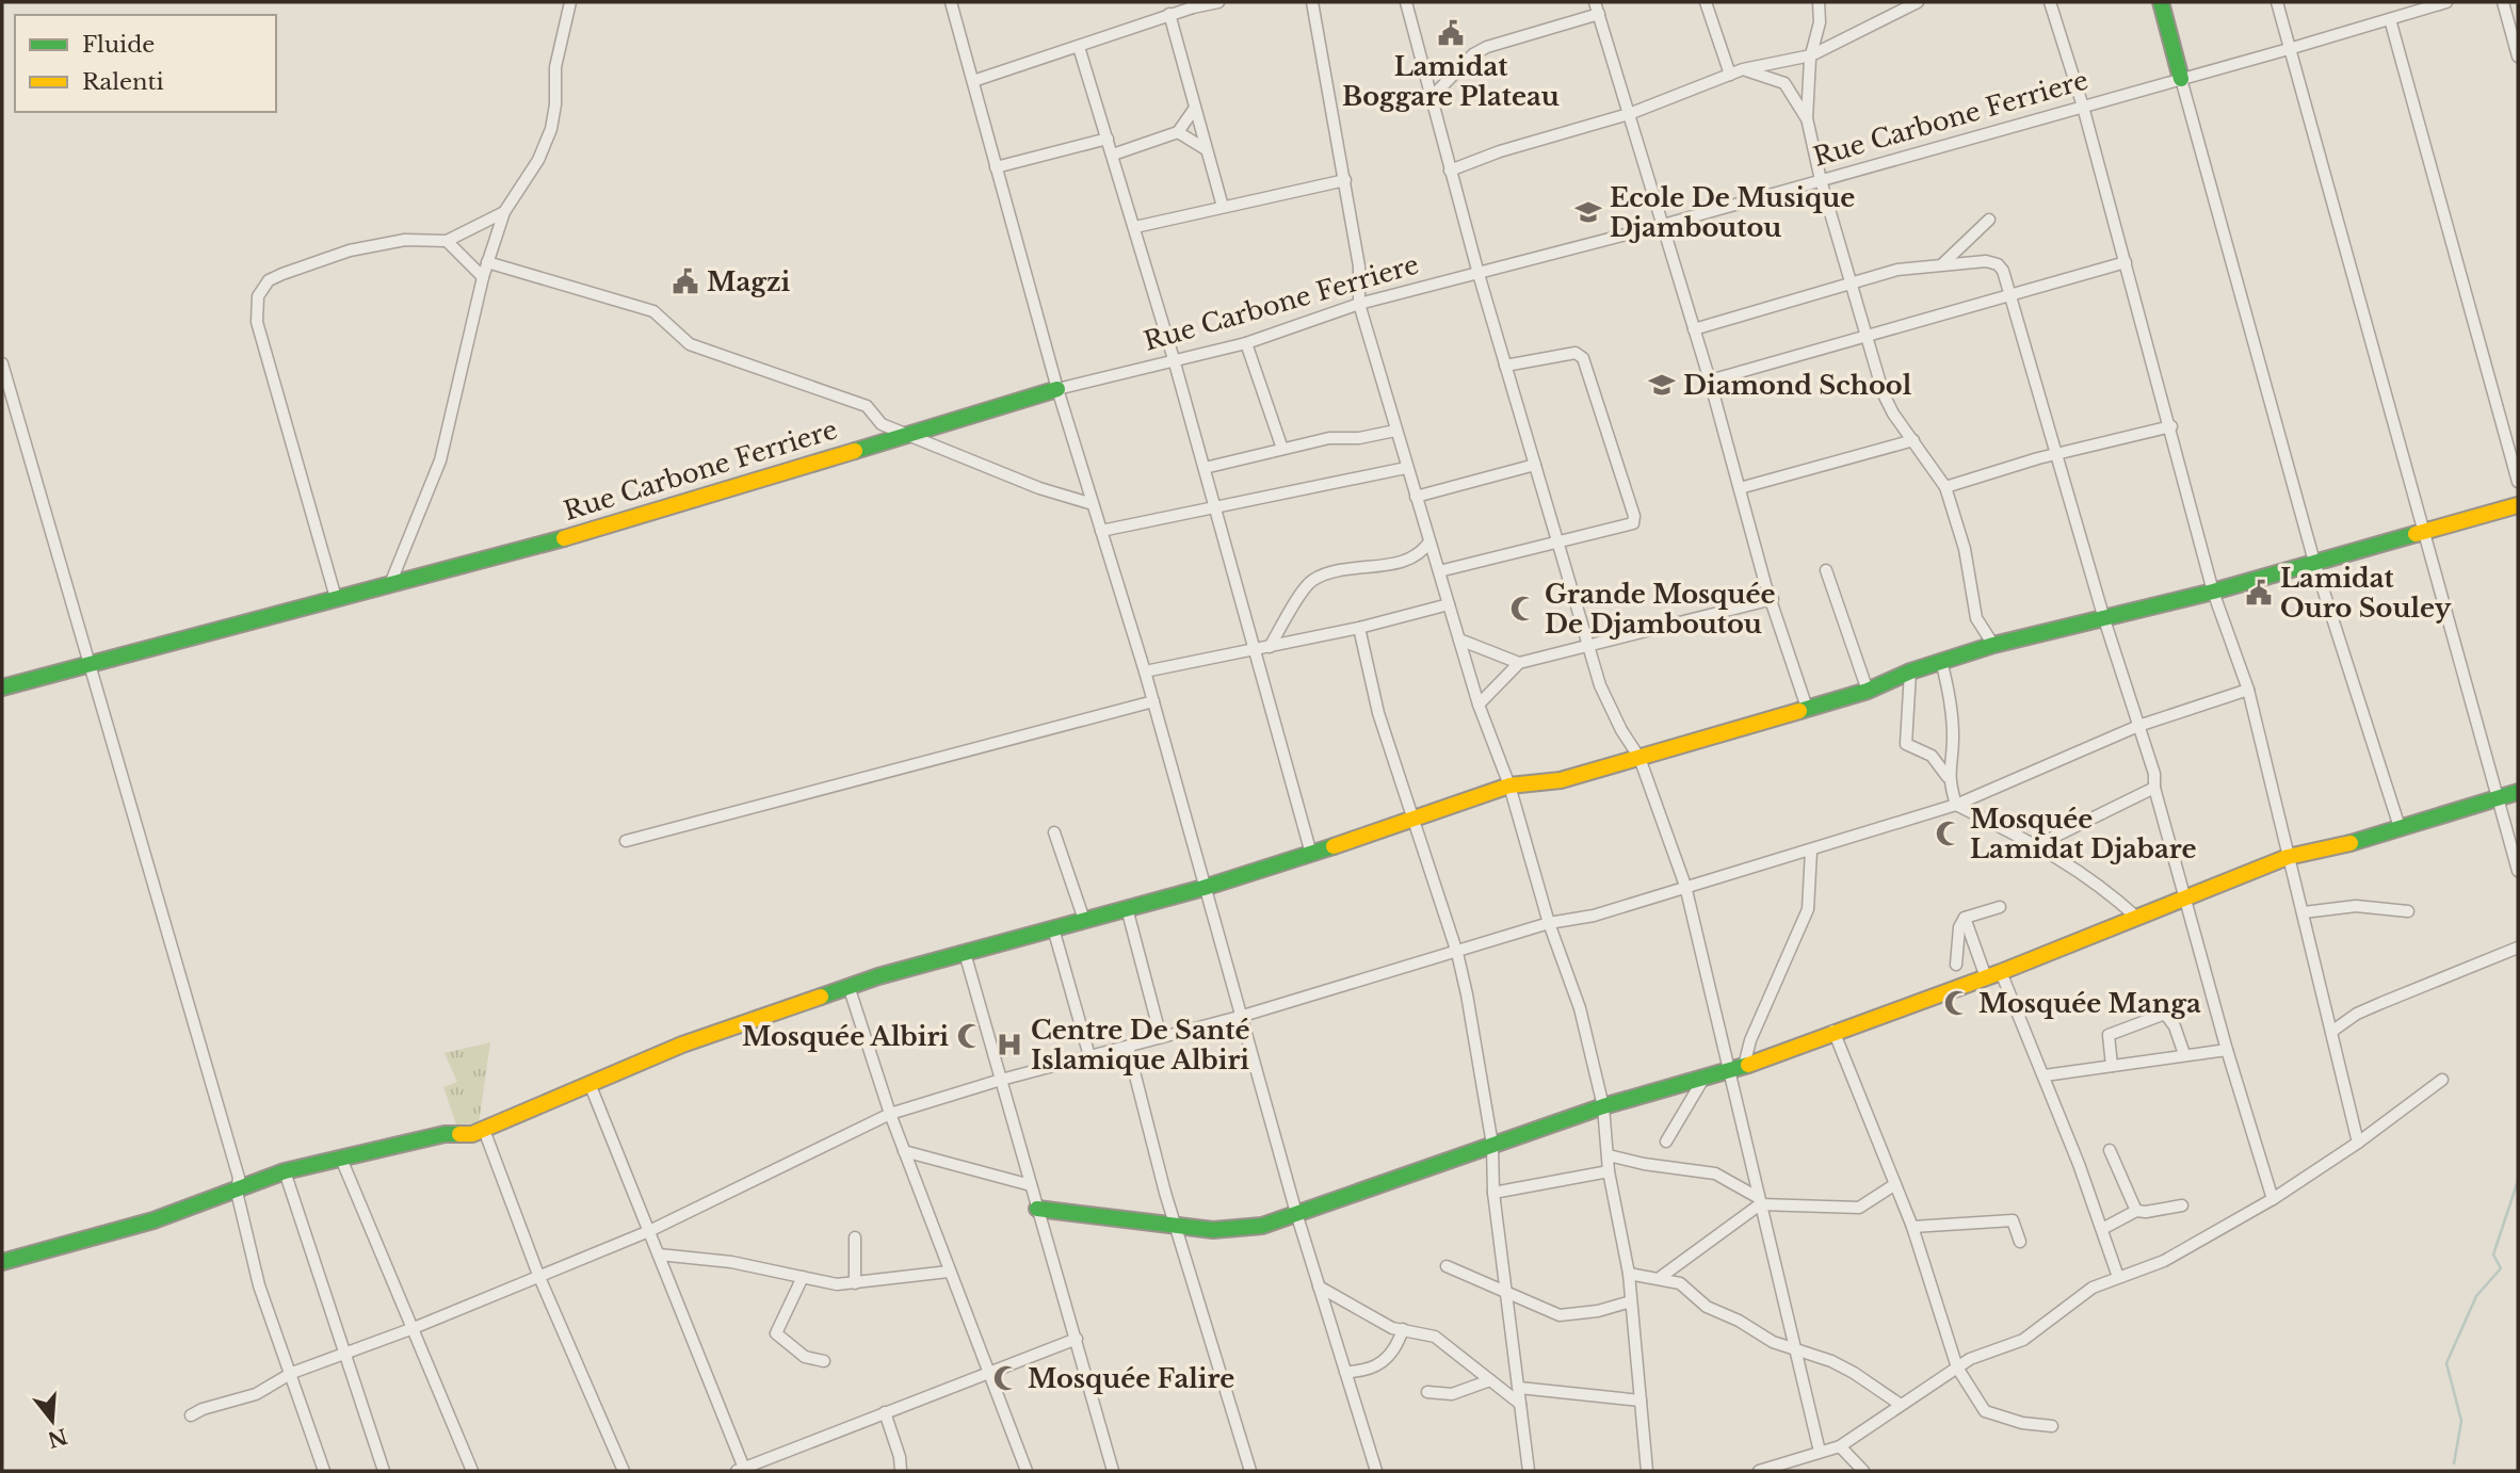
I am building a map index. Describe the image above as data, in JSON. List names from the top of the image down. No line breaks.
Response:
{"streets":{"street":["Rue Carbone Ferriere"]},"places":{"public building":["Lamidat Boggare Plateau","Magzi","Lamidat Ouro Souley"],"school or university":["Ecole De Musique Djamboutou","Diamond School"],"mosque":["Grande Mosquée De Djamboutou","Mosquée Lamidat Djabare","Mosquée Manga","Mosquée Albiri","Mosquée Falire"],"hospital":["Centre De Santé Islamique Albiri"]},"legend":["Fluide","Ralenti"],"north":"bottom"}
